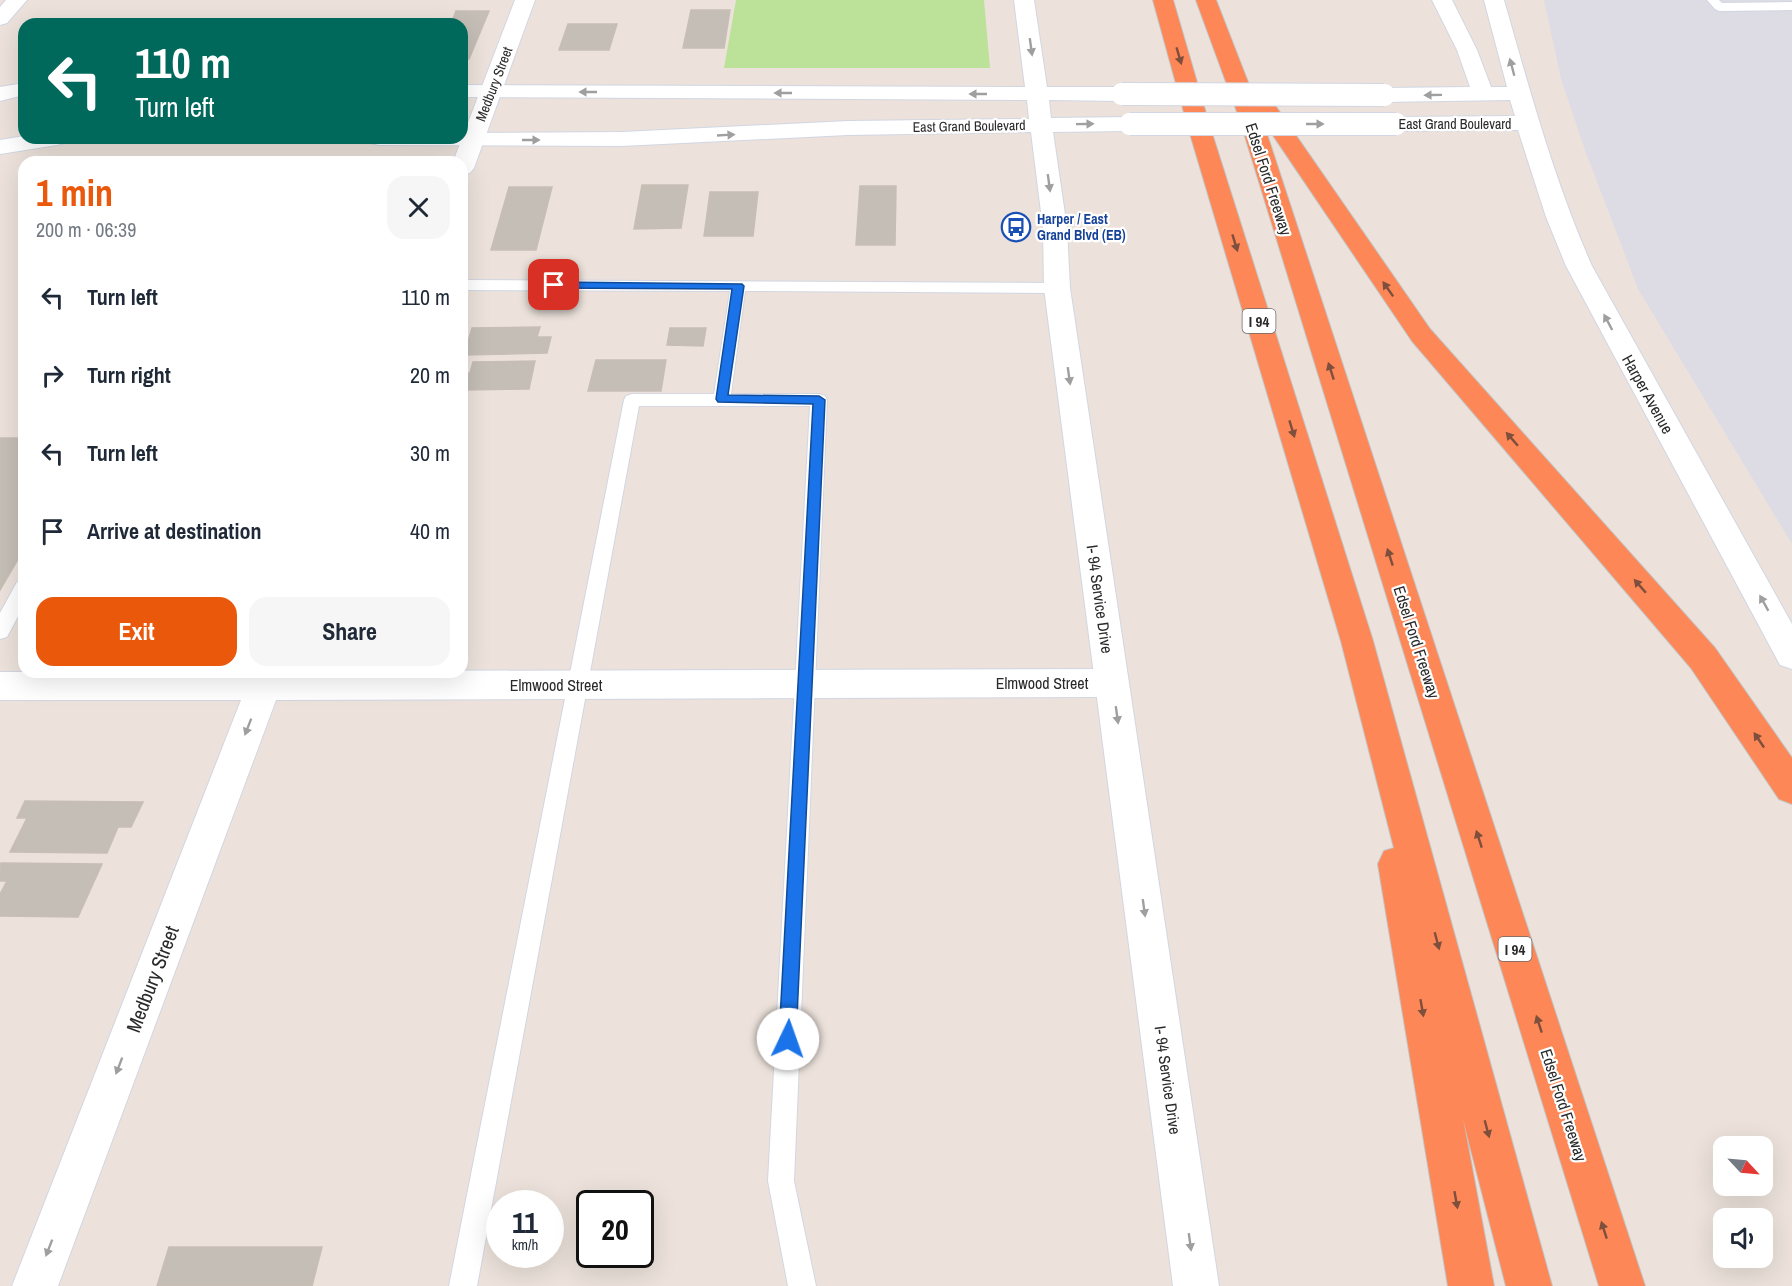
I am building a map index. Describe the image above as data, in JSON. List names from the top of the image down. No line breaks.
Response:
{"streets":{"highway":["Edsel Ford Freeway","I 94"],"street":["Medbury Street","East Grand Boulevard","Harper Avenue","I- 94 Service Drive","Elmwood Street"]},"crossings":[["Medbury Street","East Grand Boulevard"],["Medbury Street","Elmwood Street"],["East Grand Boulevard","Harper Avenue"],["East Grand Boulevard","I- 94 Service Drive"],["I- 94 Service Drive","Elmwood Street"]],"one_way":["Medbury Street","Harper Avenue","I- 94 Service Drive"],"places":{"bus stop":["Harper / East Grand Blvd (EB)"]},"north":"bottom right","page":{"turn":["110 m","Turn left"],"heading":["1 min","200 m · 06:39"],"list":[{"name":"Turn left","value":"110 m"},{"name":"Turn right","value":"20 m"},{"name":"Turn left","value":"30 m"},{"name":"Arrive at destination","value":"40 m"}],"buttons":["Exit","Share"],"speed":"11 km/h","limit":"20"}}
